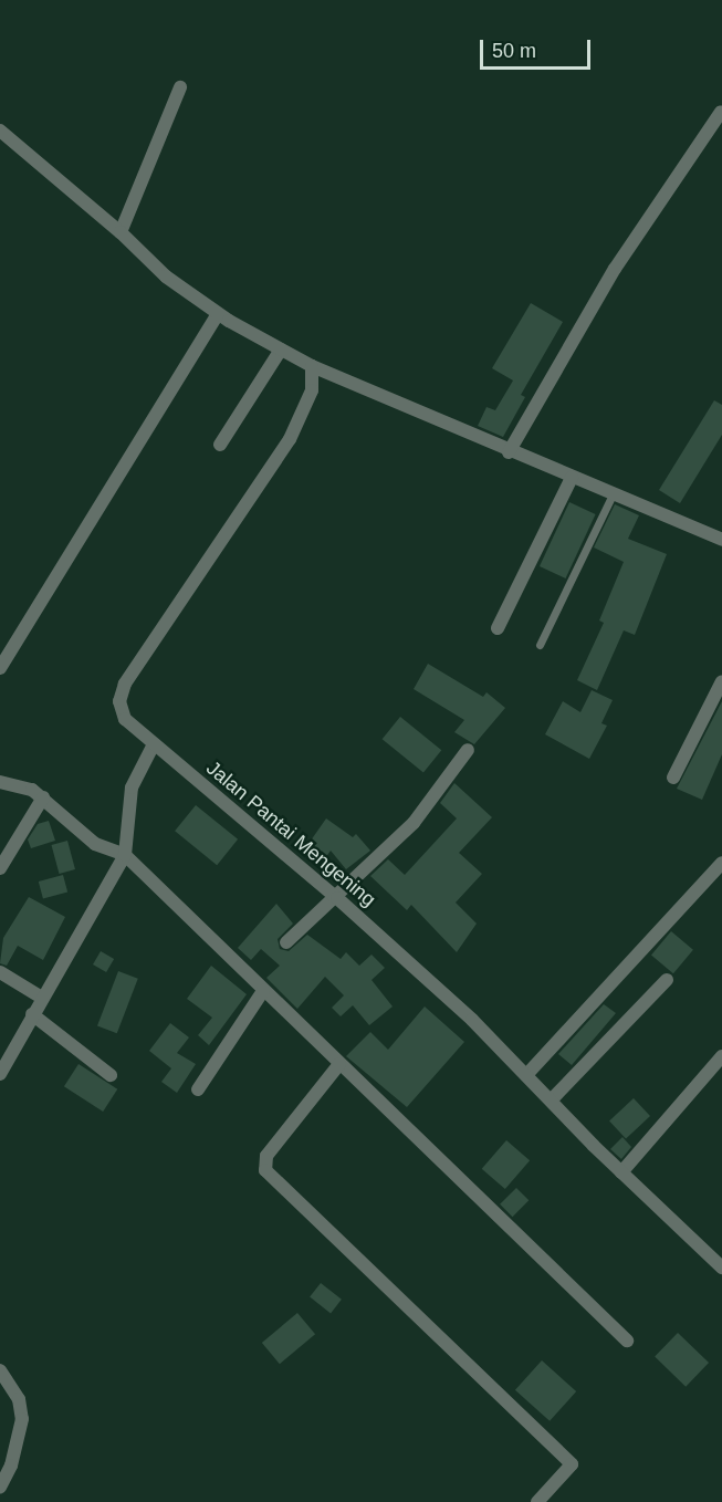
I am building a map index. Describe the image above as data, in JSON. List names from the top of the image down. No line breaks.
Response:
{"streets":{"street":["Jalan Pantai Mengening"]},"scale_bar":"50 m"}
